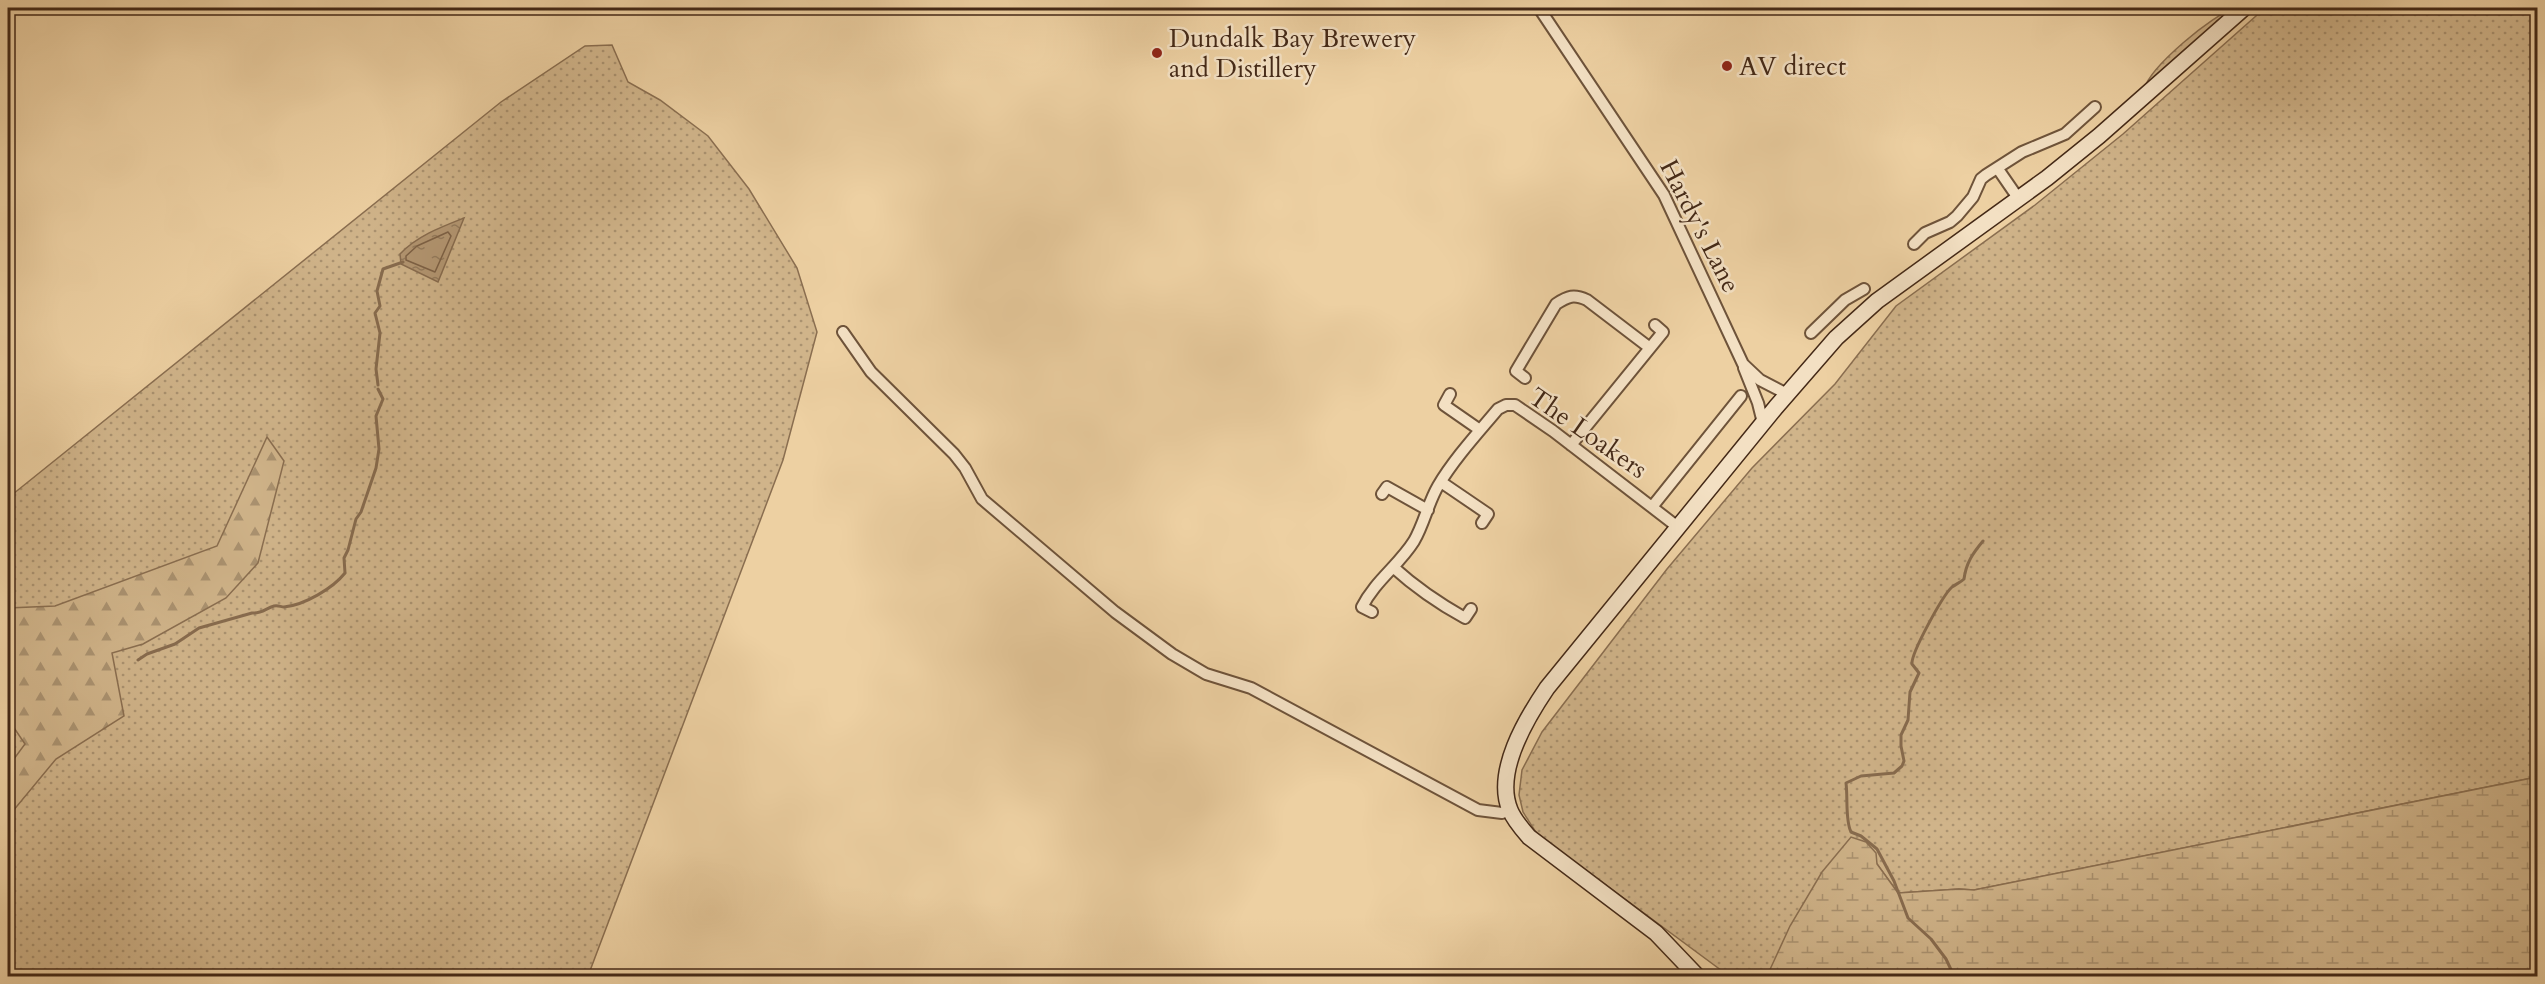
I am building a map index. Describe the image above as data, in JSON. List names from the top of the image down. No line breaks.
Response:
{"streets":{"street":["Hardy's Lane","The Loakers"]},"places":["Dundalk Bay Brewery and Distillery","AV direct"]}
